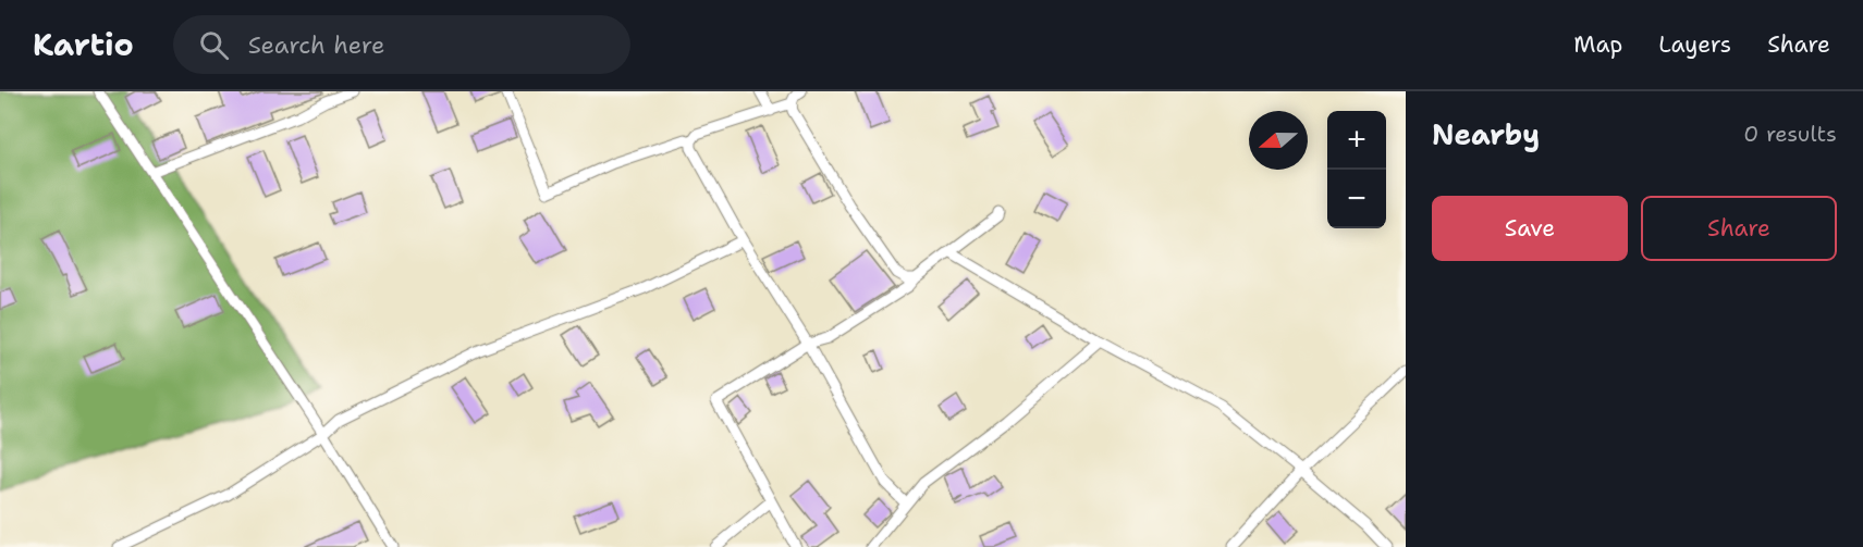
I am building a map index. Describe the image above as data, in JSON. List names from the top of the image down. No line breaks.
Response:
{"north":"left","page":{"header":"Kartio","search":"Search here","nav":["Map","Layers","Share"],"heading":["Nearby","0 results"],"map_buttons":["+","−"],"buttons":["Save","Share"]}}
